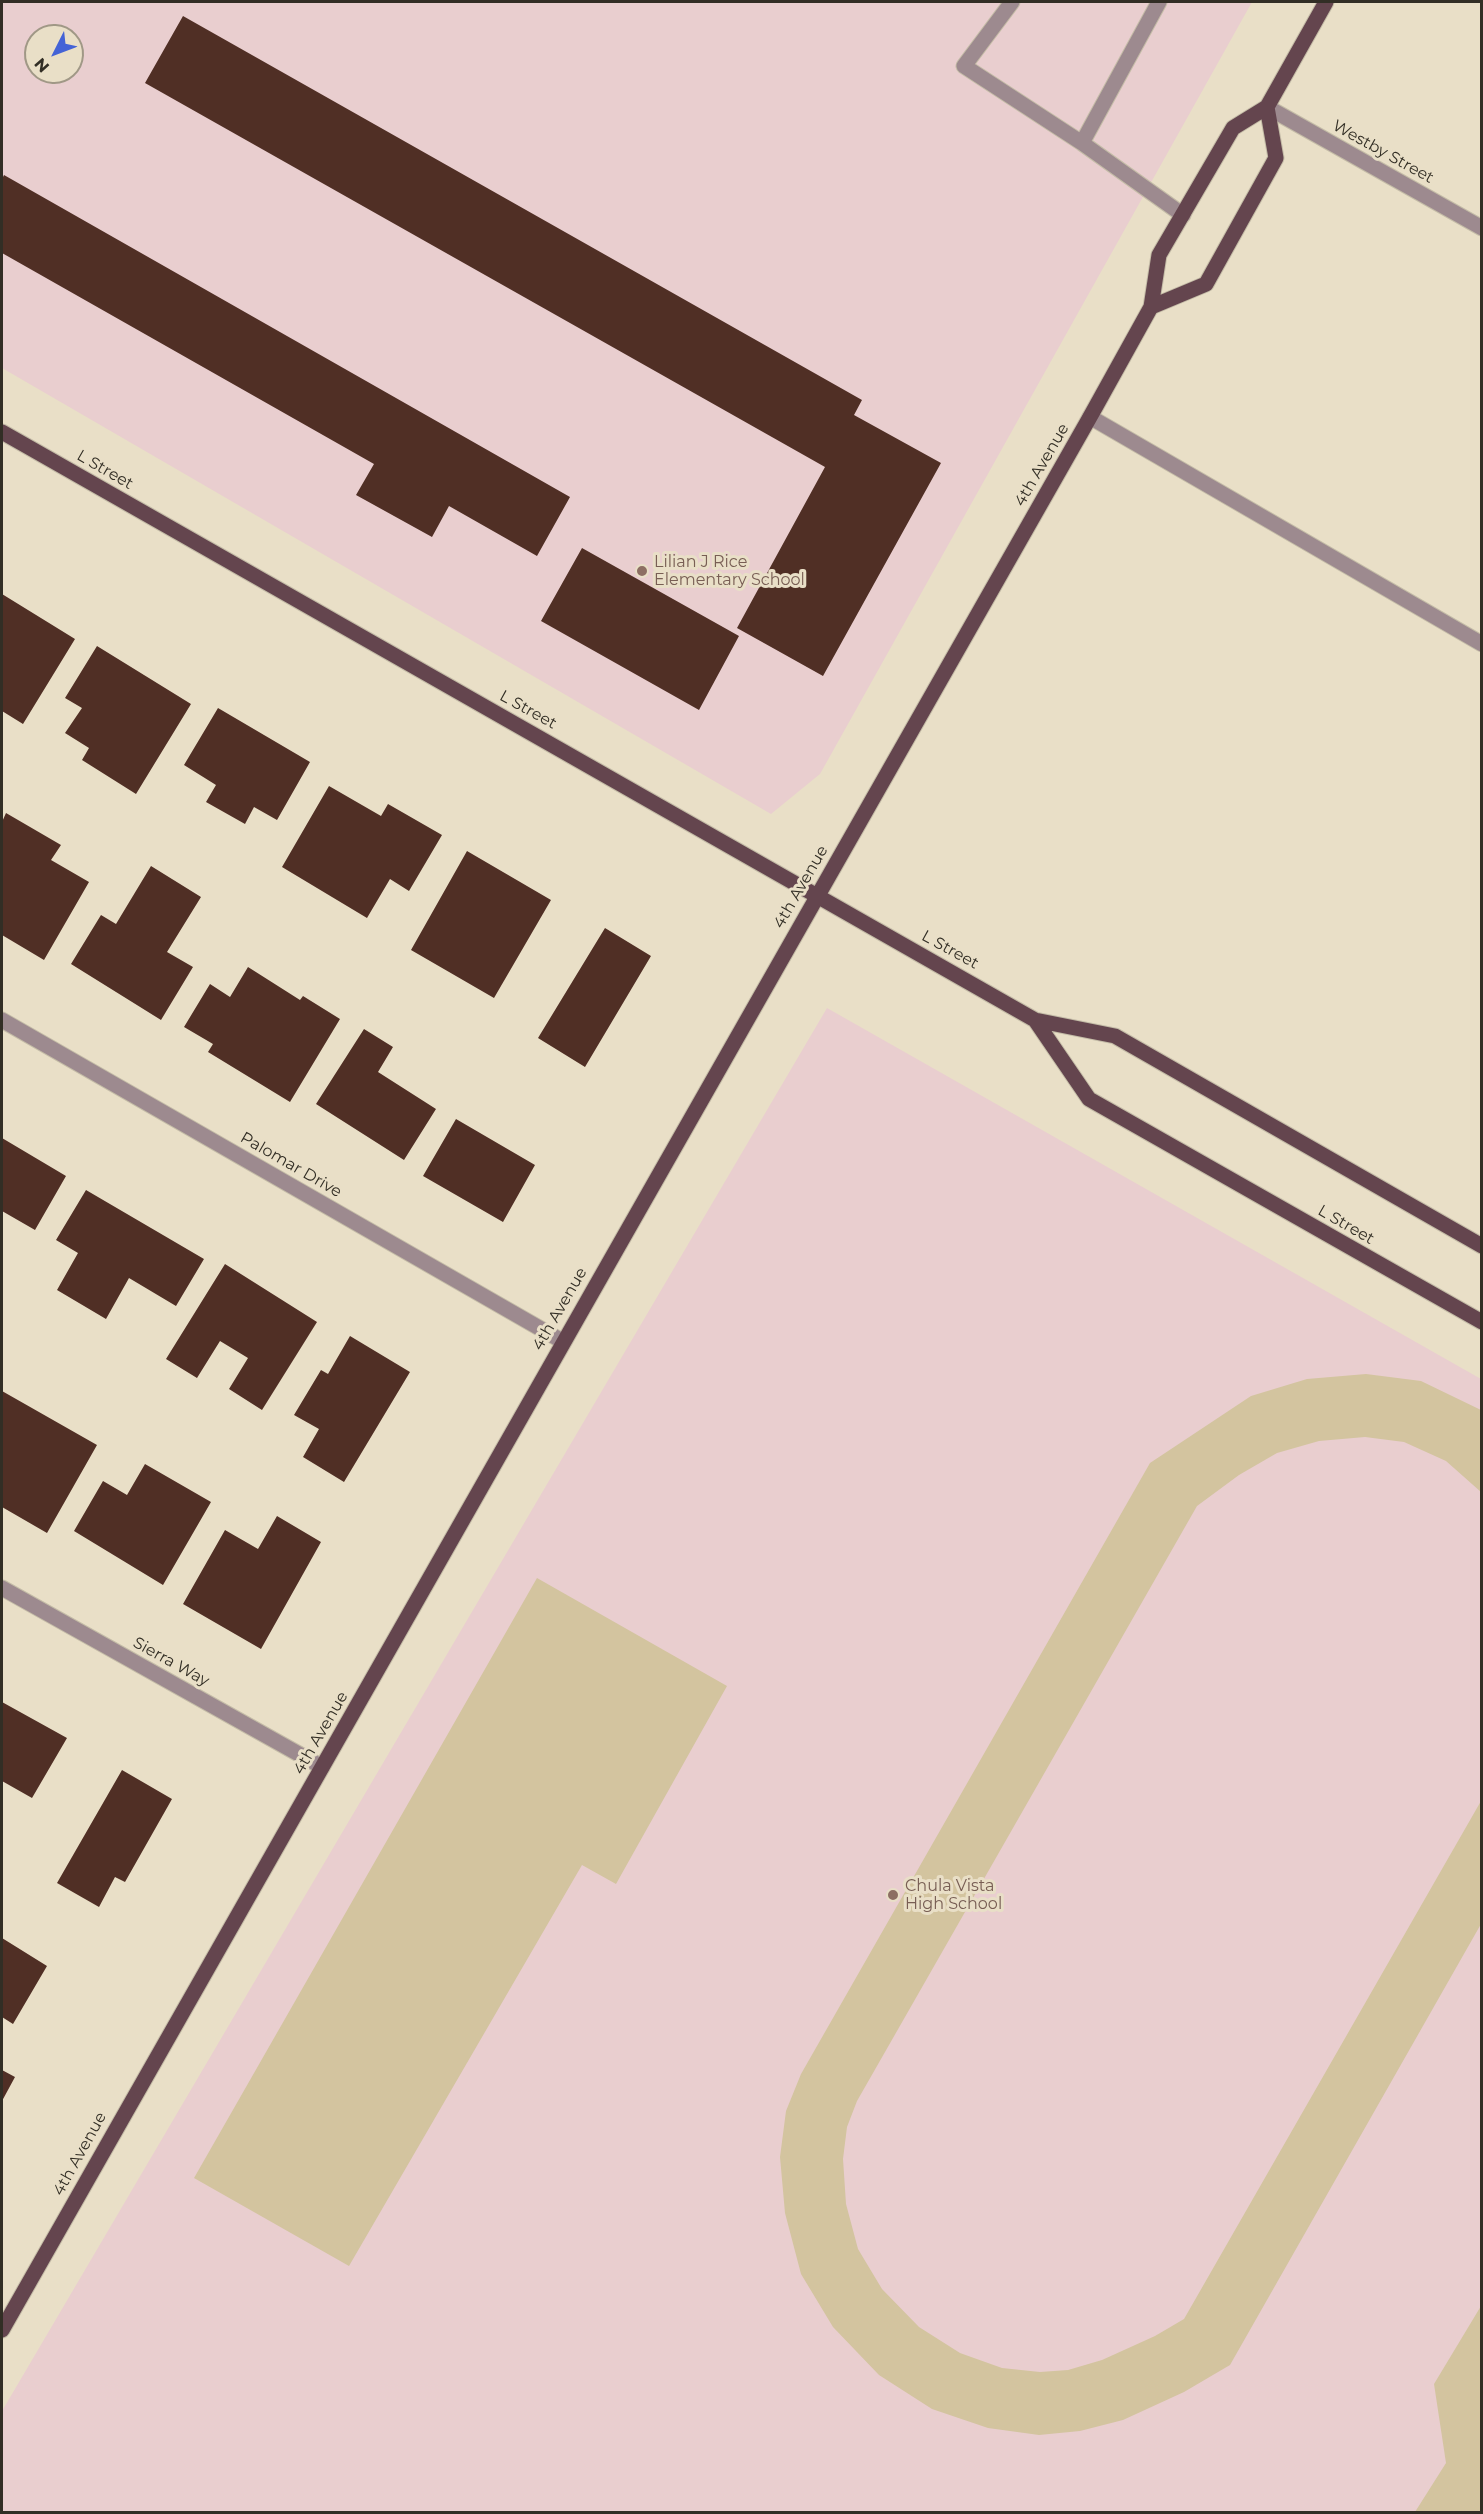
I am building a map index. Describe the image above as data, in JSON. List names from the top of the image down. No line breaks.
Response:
{"streets":{"main road":["4th Avenue","L Street"],"street":["Westby Street","Palomar Drive","Sierra Way"]},"crossings":[["Westby Street","4th Avenue"],["4th Avenue","L Street"],["4th Avenue","Palomar Drive"],["4th Avenue","Sierra Way"]],"places":["Lilian J Rice Elementary School","Chula Vista High School"],"north":"bottom left"}
